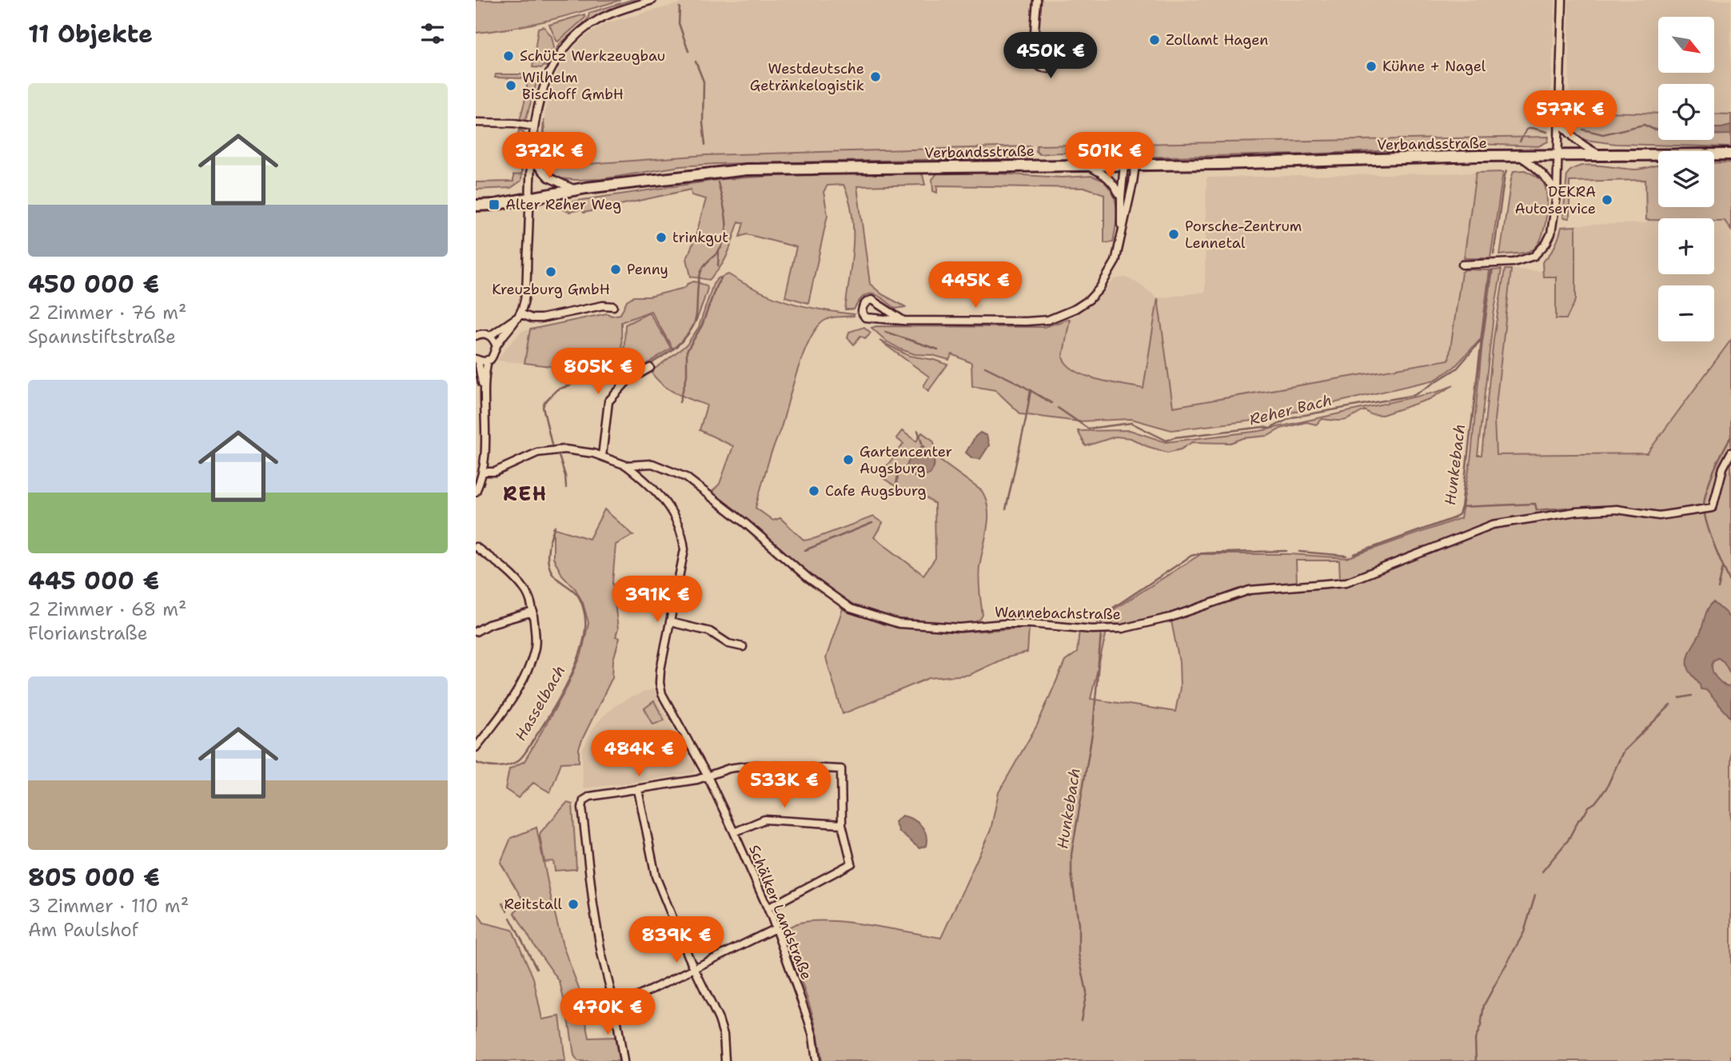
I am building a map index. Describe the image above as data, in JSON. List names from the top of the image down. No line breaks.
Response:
{"streets":{"main road":["Verbandsstraße"],"street":["Wannebachstraße","Schälker Landstraße"]},"crossings":[["Wannebachstraße","Schälker Landstraße"]],"districts":["REH"],"water":["Reher Bach","Hunkebach","Hasselbach"],"places":{"other":["Zollamt Hagen","Schütz Werkzeugbau","Kühne + Nagel","Westdeutsche Getränkelogistik","Wilhelm Bischoff GmbH","DEKRA Autoservice","Porsche-Zentrum Lennetal","trinkgut","Penny","Kreuzburg GmbH","Gartencenter Augsburg","Cafe Augsburg","Reitstall"],"transit":["Alter Reher Weg"]},"north":"bottom right","page":{"heading":"11 Objekte","map_buttons":["+","−"],"price":["450K €","577K €","372K €","501K €","445K €","805K €","391K €","484K €","533K €","839K €","470K €"],"list":[{"name":"450 000 €","note":"2 Zimmer · 76 m² · Spannstiftstraße"},{"name":"445 000 €","note":"2 Zimmer · 68 m² · Florianstraße"},{"name":"805 000 €","note":"3 Zimmer · 110 m² · Am Paulshof"}]}}
